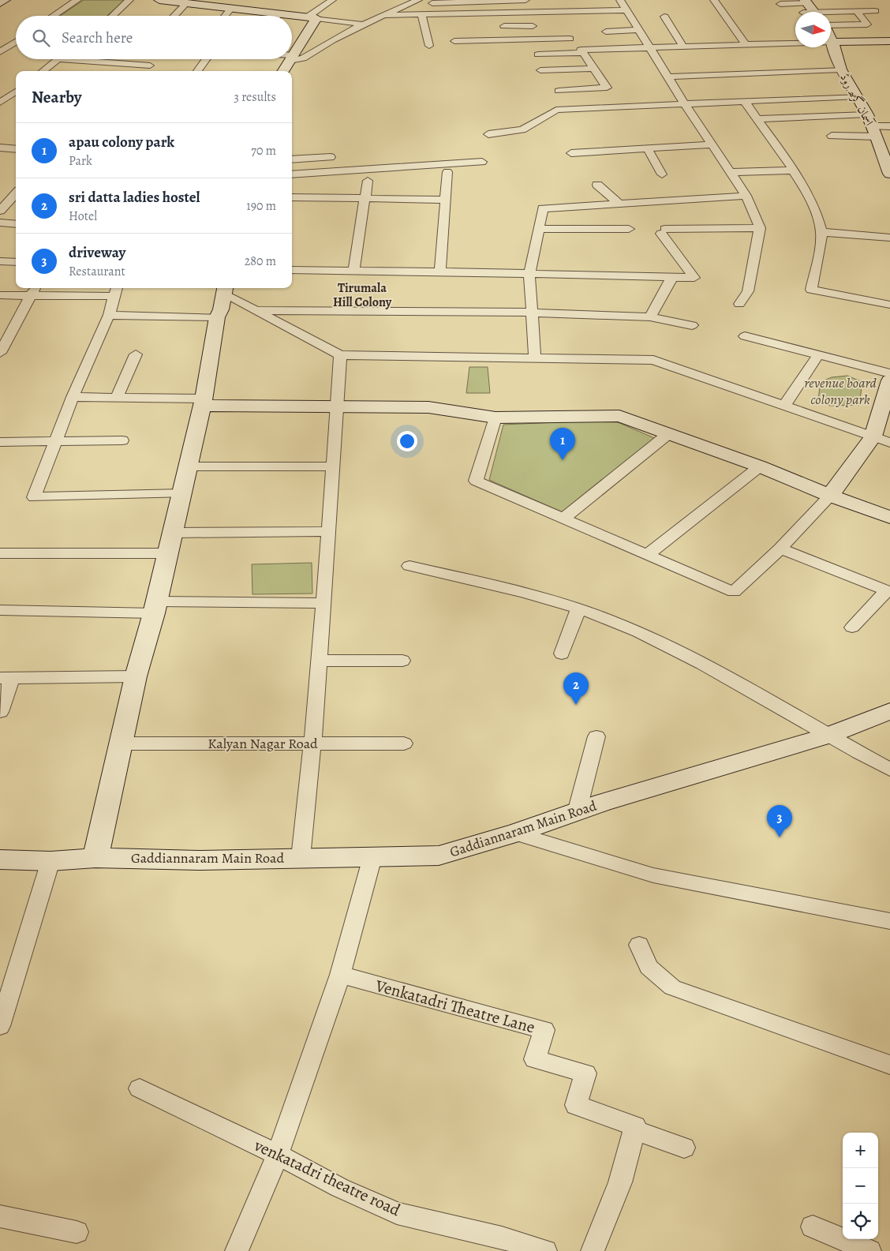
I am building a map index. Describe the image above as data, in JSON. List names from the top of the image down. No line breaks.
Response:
{"streets":{"street":["آسمان گڑھ روڈ","Kalyan Nagar Road","Gaddiannaram Main Road","Venkatadri Theatre Lane","venkatadri theatre road"]},"districts":["Tirumala Hill Colony"],"parks":["revenue board colony park"],"north":"right","page":{"search":"Search here","heading":["Nearby","3 results"],"list":[{"mark":"1","name":"apau colony park","note":"Park","value":"70 m"},{"mark":"2","name":"sri datta ladies hostel","note":"Hotel","value":"190 m"},{"mark":"3","name":"driveway","note":"Restaurant","value":"280 m"}],"pins":["1","2","3"],"map_buttons":["+","−"]}}
